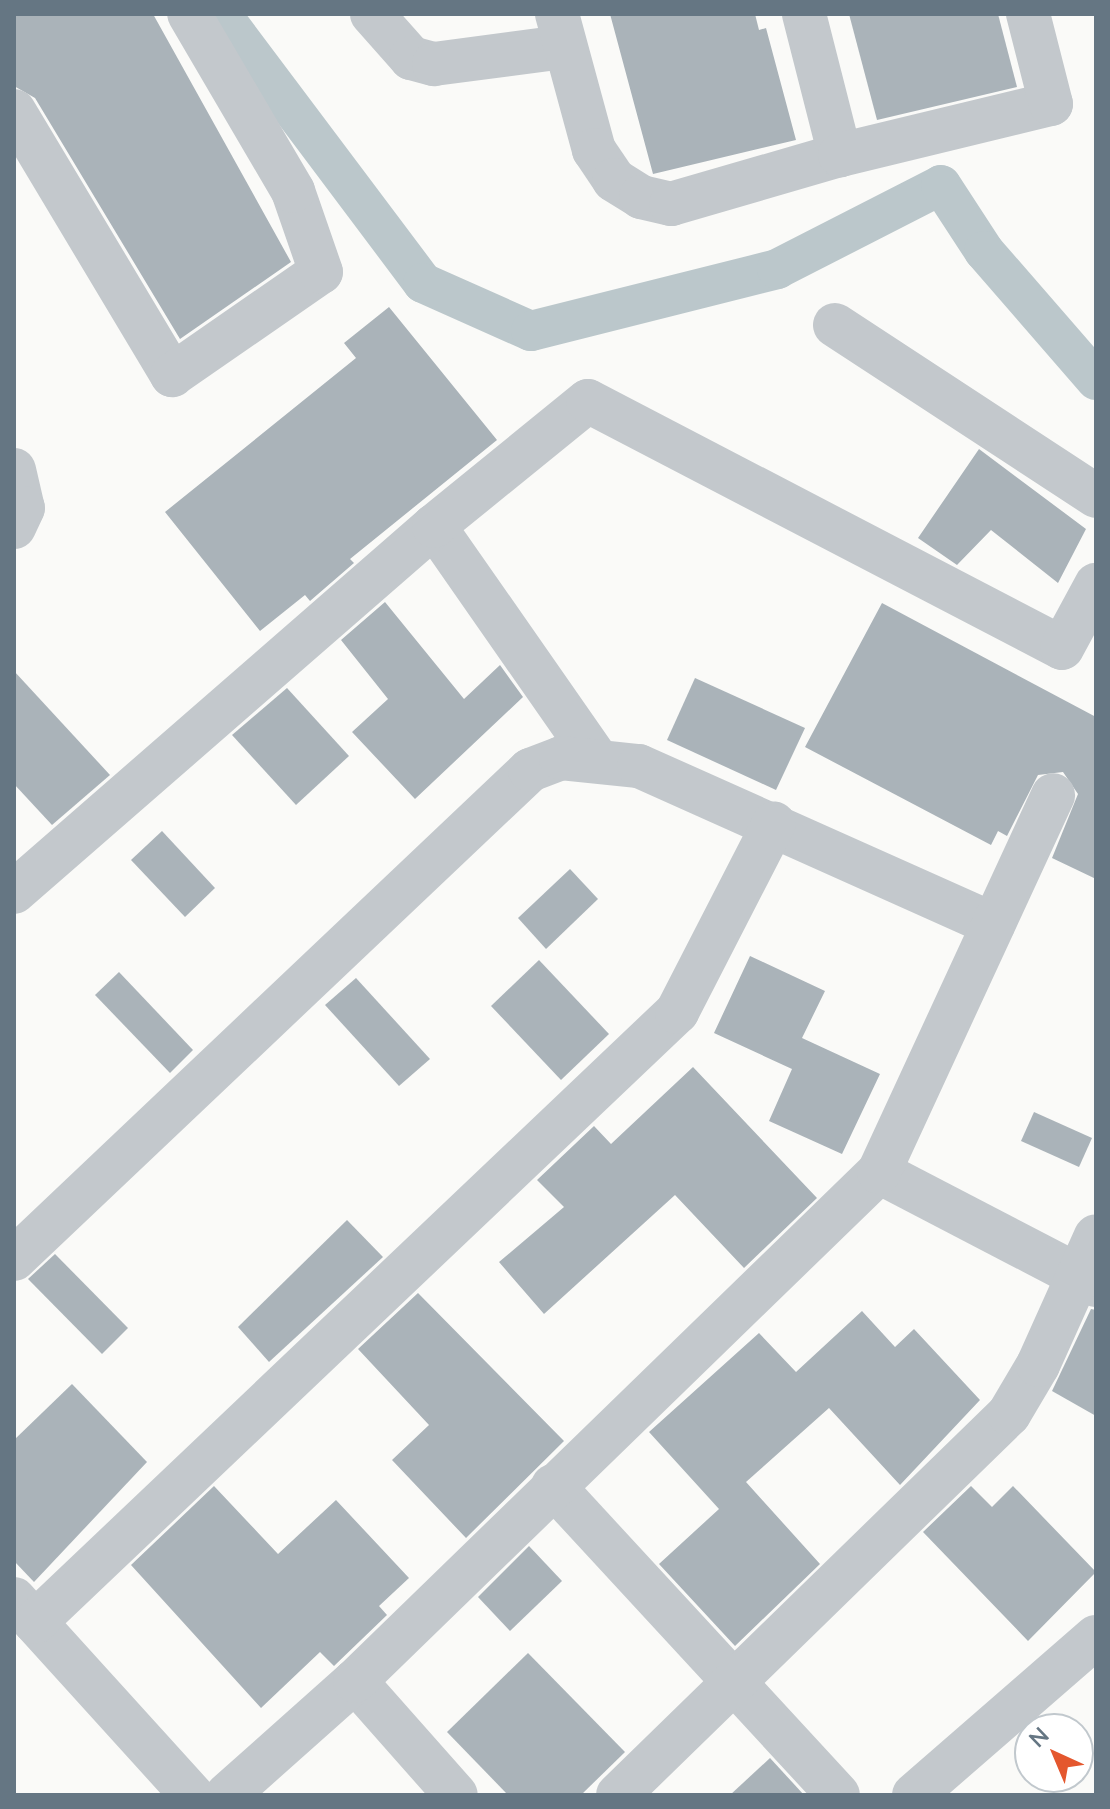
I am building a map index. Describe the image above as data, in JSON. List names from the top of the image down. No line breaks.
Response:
{"north":"top left"}
